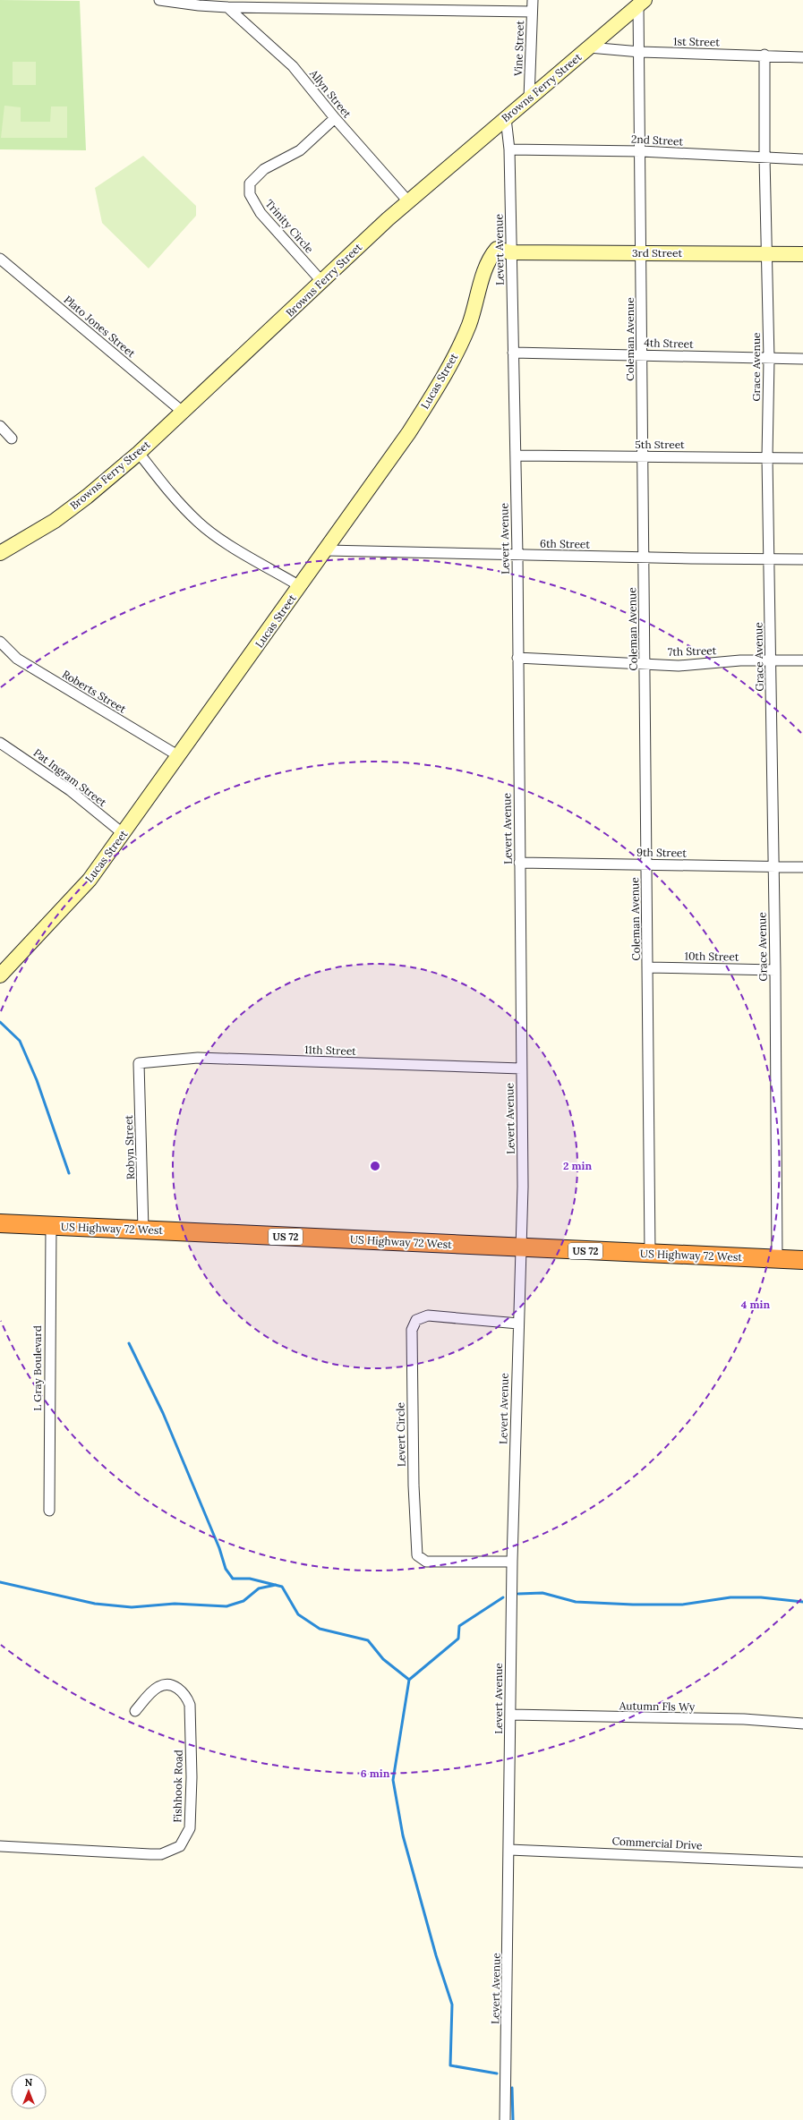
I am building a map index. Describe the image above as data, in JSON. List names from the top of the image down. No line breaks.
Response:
{"streets":{"highway":["US Highway 72 West","US 72"],"street":["1st Street","Vine Street","Browns Ferry Street","Allyn Street","2nd Street","Trinity Circle","Levert Avenue","3rd Street","Plato Jones Street","Coleman Avenue","4th Street","Grace Avenue","Lucas Street","5th Street","6th Street","7th Street","Roberts Street","Pat Ingram Street","9th Street","10th Street","11th Street","Robyn Street","L Gray Boulevard","Levert Circle","Autumn Fls Wy","Fishhook Road","Commercial Drive"]},"crossings":[["1st Street","Browns Ferry Street"],["1st Street","Coleman Avenue"],["1st Street","Grace Avenue"],["Vine Street","Browns Ferry Street"],["Browns Ferry Street","Allyn Street"],["Browns Ferry Street","Trinity Circle"],["Browns Ferry Street","Levert Avenue"],["Browns Ferry Street","Plato Jones Street"],["Browns Ferry Street","Coleman Avenue"],["Allyn Street","Trinity Circle"],["2nd Street","Levert Avenue"],["2nd Street","Coleman Avenue"],["2nd Street","Grace Avenue"],["Levert Avenue","3rd Street"],["Levert Avenue","4th Street"],["Levert Avenue","Lucas Street"],["Levert Avenue","5th Street"],["Levert Avenue","6th Street"],["Levert Avenue","7th Street"],["Levert Avenue","9th Street"],["Levert Avenue","11th Street"],["Levert Avenue","US Highway 72 West"],["Levert Avenue","Levert Circle"],["Levert Avenue","Autumn Fls Wy"],["Levert Avenue","Commercial Drive"],["3rd Street","Coleman Avenue"],["3rd Street","Grace Avenue"],["3rd Street","Lucas Street"],["Coleman Avenue","4th Street"],["Coleman Avenue","5th Street"],["Coleman Avenue","6th Street"],["Coleman Avenue","7th Street"],["Coleman Avenue","9th Street"],["Coleman Avenue","10th Street"],["Coleman Avenue","US Highway 72 West"],["4th Street","Grace Avenue"],["Grace Avenue","5th Street"],["Grace Avenue","6th Street"],["Grace Avenue","7th Street"],["Grace Avenue","9th Street"],["Grace Avenue","10th Street"],["Grace Avenue","US Highway 72 West"],["Lucas Street","6th Street"],["Lucas Street","Roberts Street"],["Lucas Street","Pat Ingram Street"],["11th Street","Robyn Street"],["Robyn Street","US Highway 72 West"],["US Highway 72 West","L Gray Boulevard"]],"north":"top","rings":["2 min","4 min","6 min"]}
